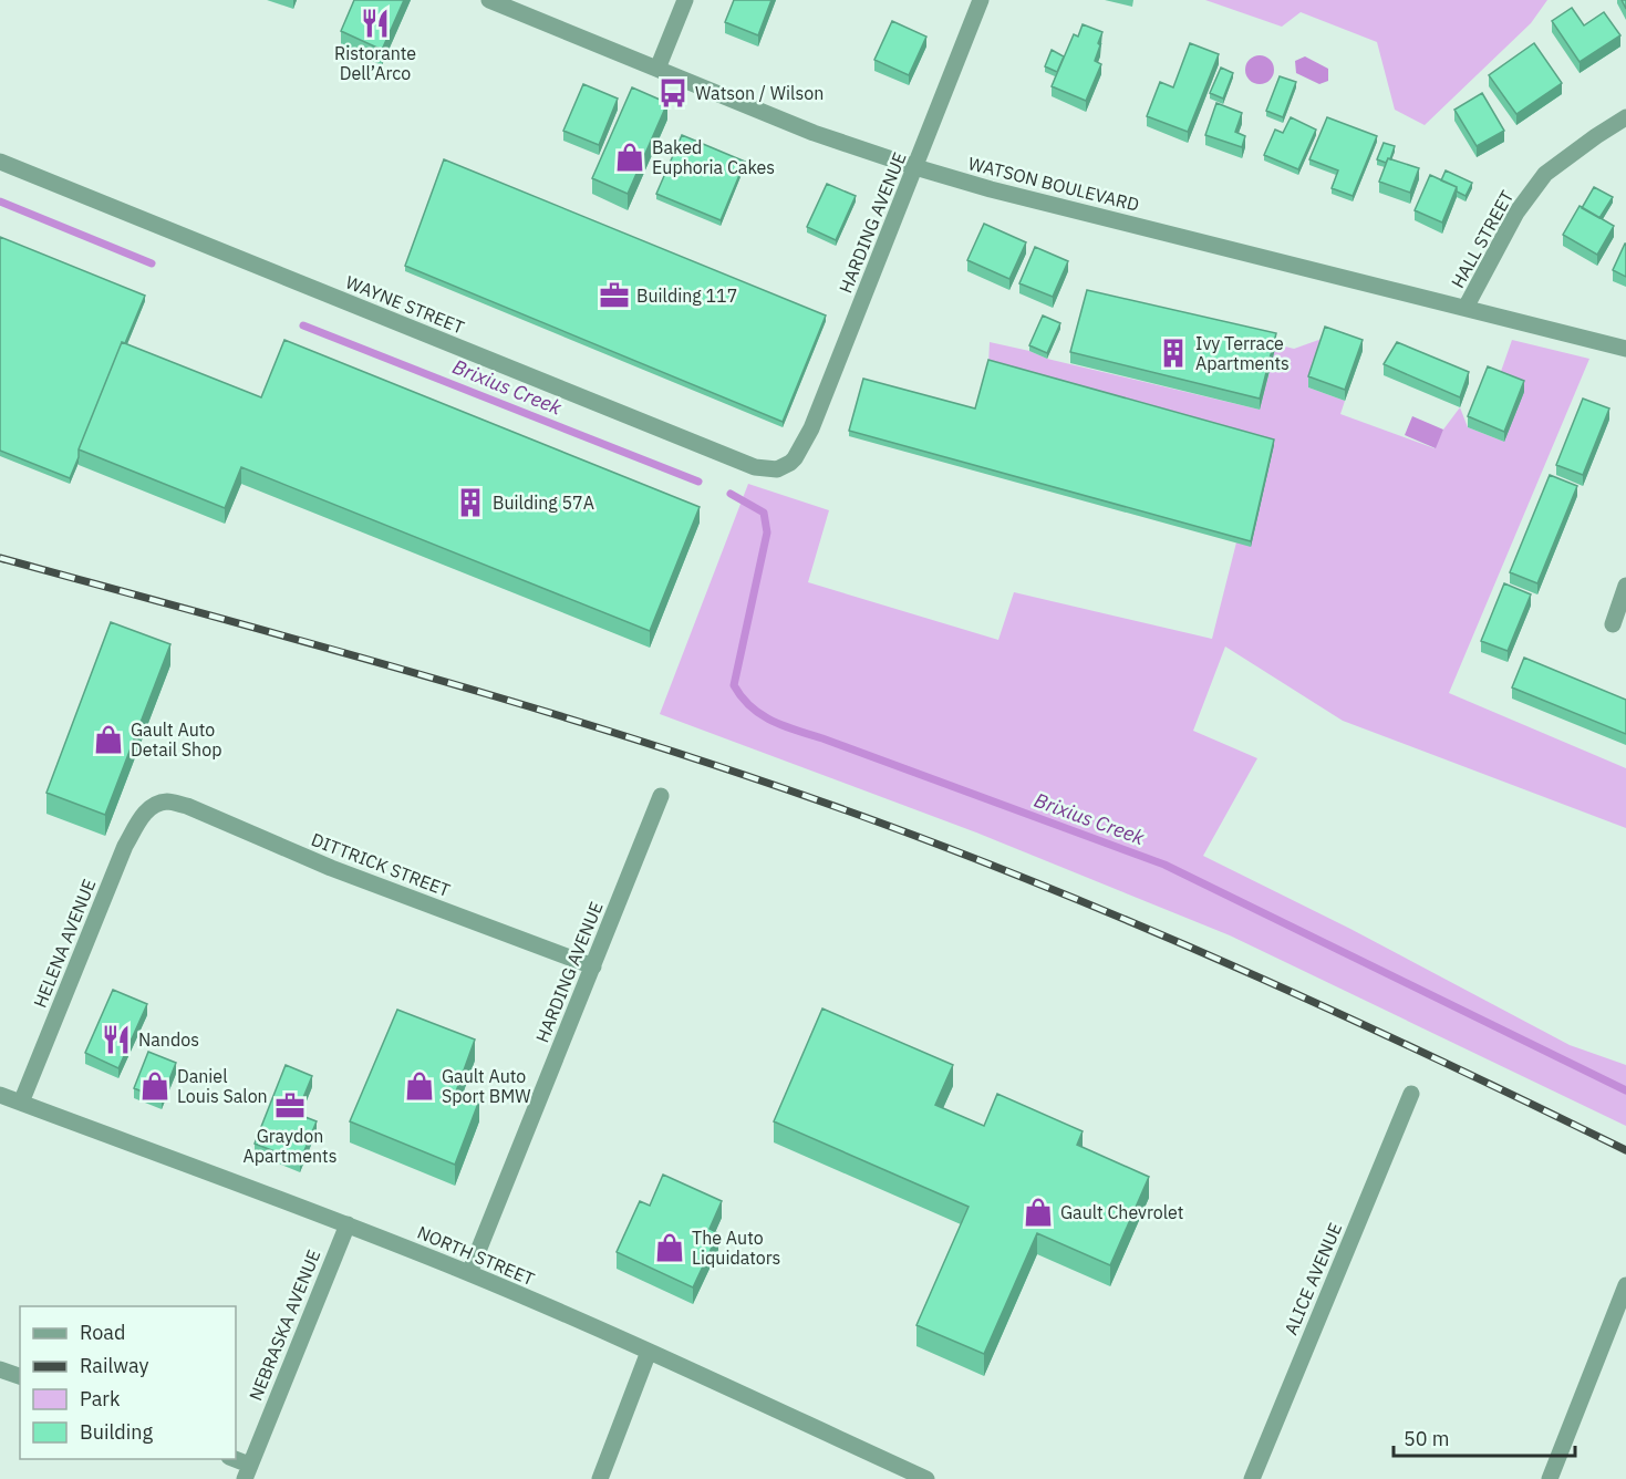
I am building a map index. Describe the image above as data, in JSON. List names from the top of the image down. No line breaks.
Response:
{"streets":{"street":["WATSON BOULEVARD","HARDING AVENUE","HALL STREET","WAYNE STREET","DITTRICK STREET","HELENA AVENUE","NORTH STREET","ALICE AVENUE","NEBRASKA AVENUE"]},"crossings":[["WATSON BOULEVARD","HARDING AVENUE"],["WATSON BOULEVARD","HALL STREET"],["HARDING AVENUE","WAYNE STREET"],["HARDING AVENUE","DITTRICK STREET"],["HARDING AVENUE","NORTH STREET"],["DITTRICK STREET","HELENA AVENUE"],["HELENA AVENUE","NORTH STREET"],["NORTH STREET","NEBRASKA AVENUE"]],"water":["Brixius Creek"],"places":{"restaurant":["Ristorante Dell’Arco","Nandos"],"bus stop":["Watson / Wilson"],"shop":["Baked Euphoria Cakes","Gault Auto Detail Shop","Daniel Louis Salon","Gault Auto Sport BMW","Gault Chevrolet","The Auto Liquidators"],"office":["Building 117","Graydon Apartments"],"building":["Ivy Terrace Apartments","Building 57A"]},"legend":["Road","Railway","Park","Building"],"scale_bar":"50 m"}
